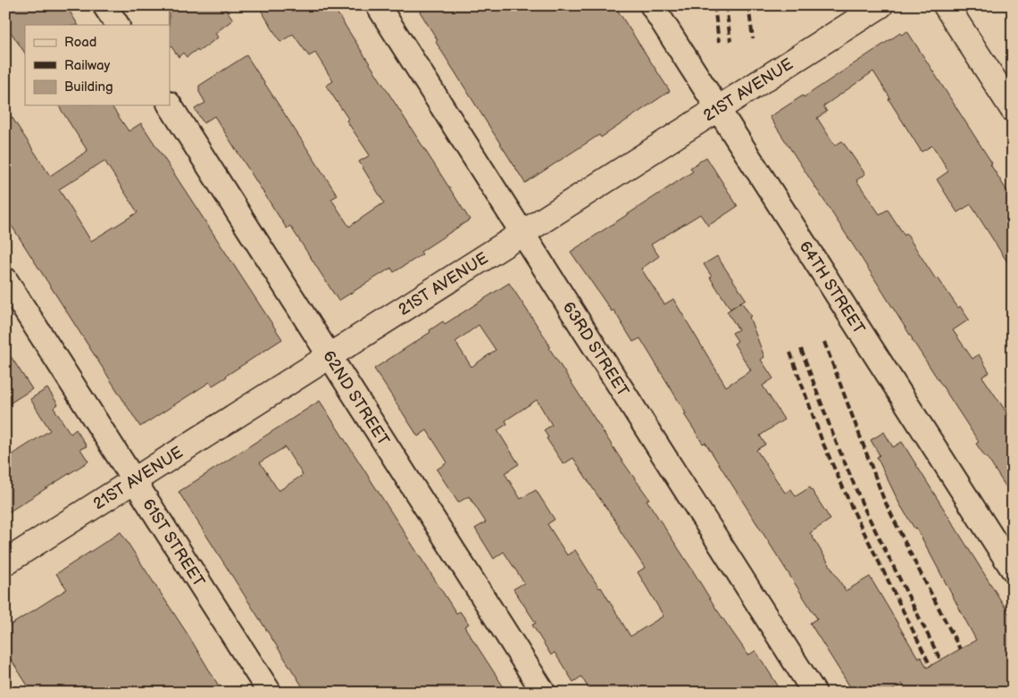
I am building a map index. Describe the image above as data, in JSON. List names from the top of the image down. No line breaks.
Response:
{"streets":{"street":["21ST AVENUE","64TH STREET","63RD STREET","62ND STREET","61ST STREET"]},"crossings":[["21ST AVENUE","64TH STREET"],["21ST AVENUE","63RD STREET"],["21ST AVENUE","62ND STREET"],["21ST AVENUE","61ST STREET"]],"legend":["Road","Railway","Building"]}
